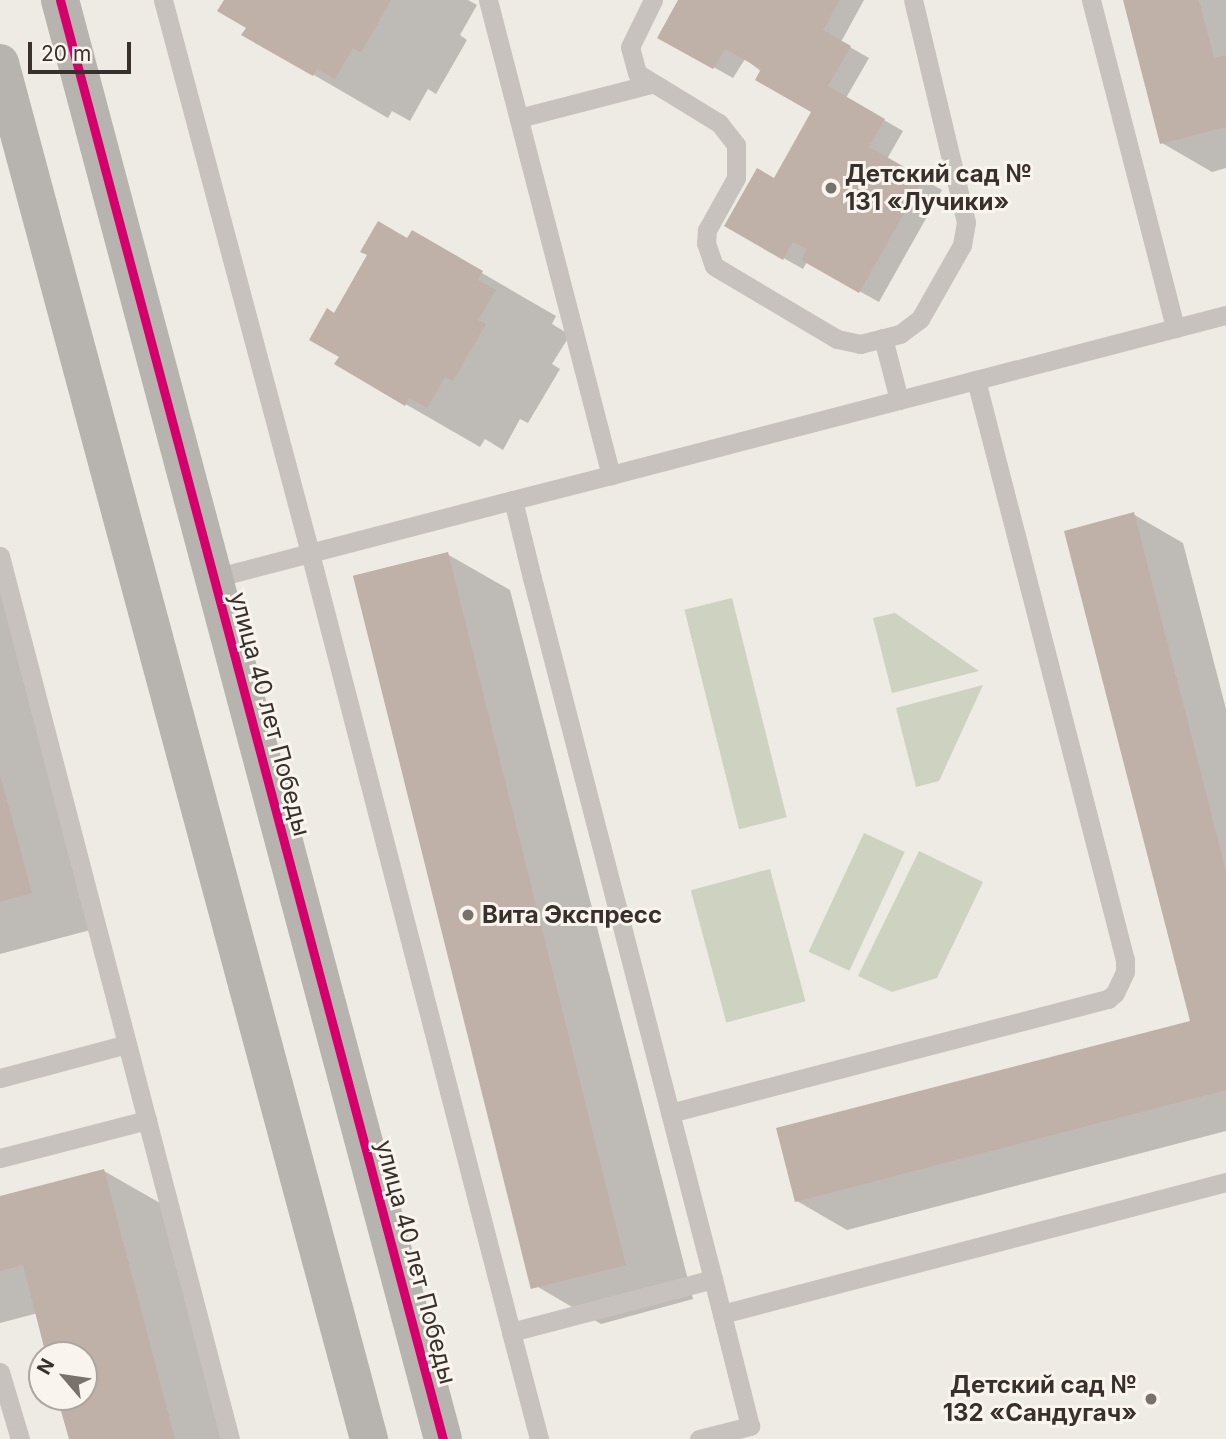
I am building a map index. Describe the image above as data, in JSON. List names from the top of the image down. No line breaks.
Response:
{"streets":{"street":["улица 40 лет Победы"]},"places":["Детский сад № 131 «Лучики»","Вита Экспресс","Детский сад № 132 «Сандугач»"],"scale_bar":"20 m","north":"top left"}
